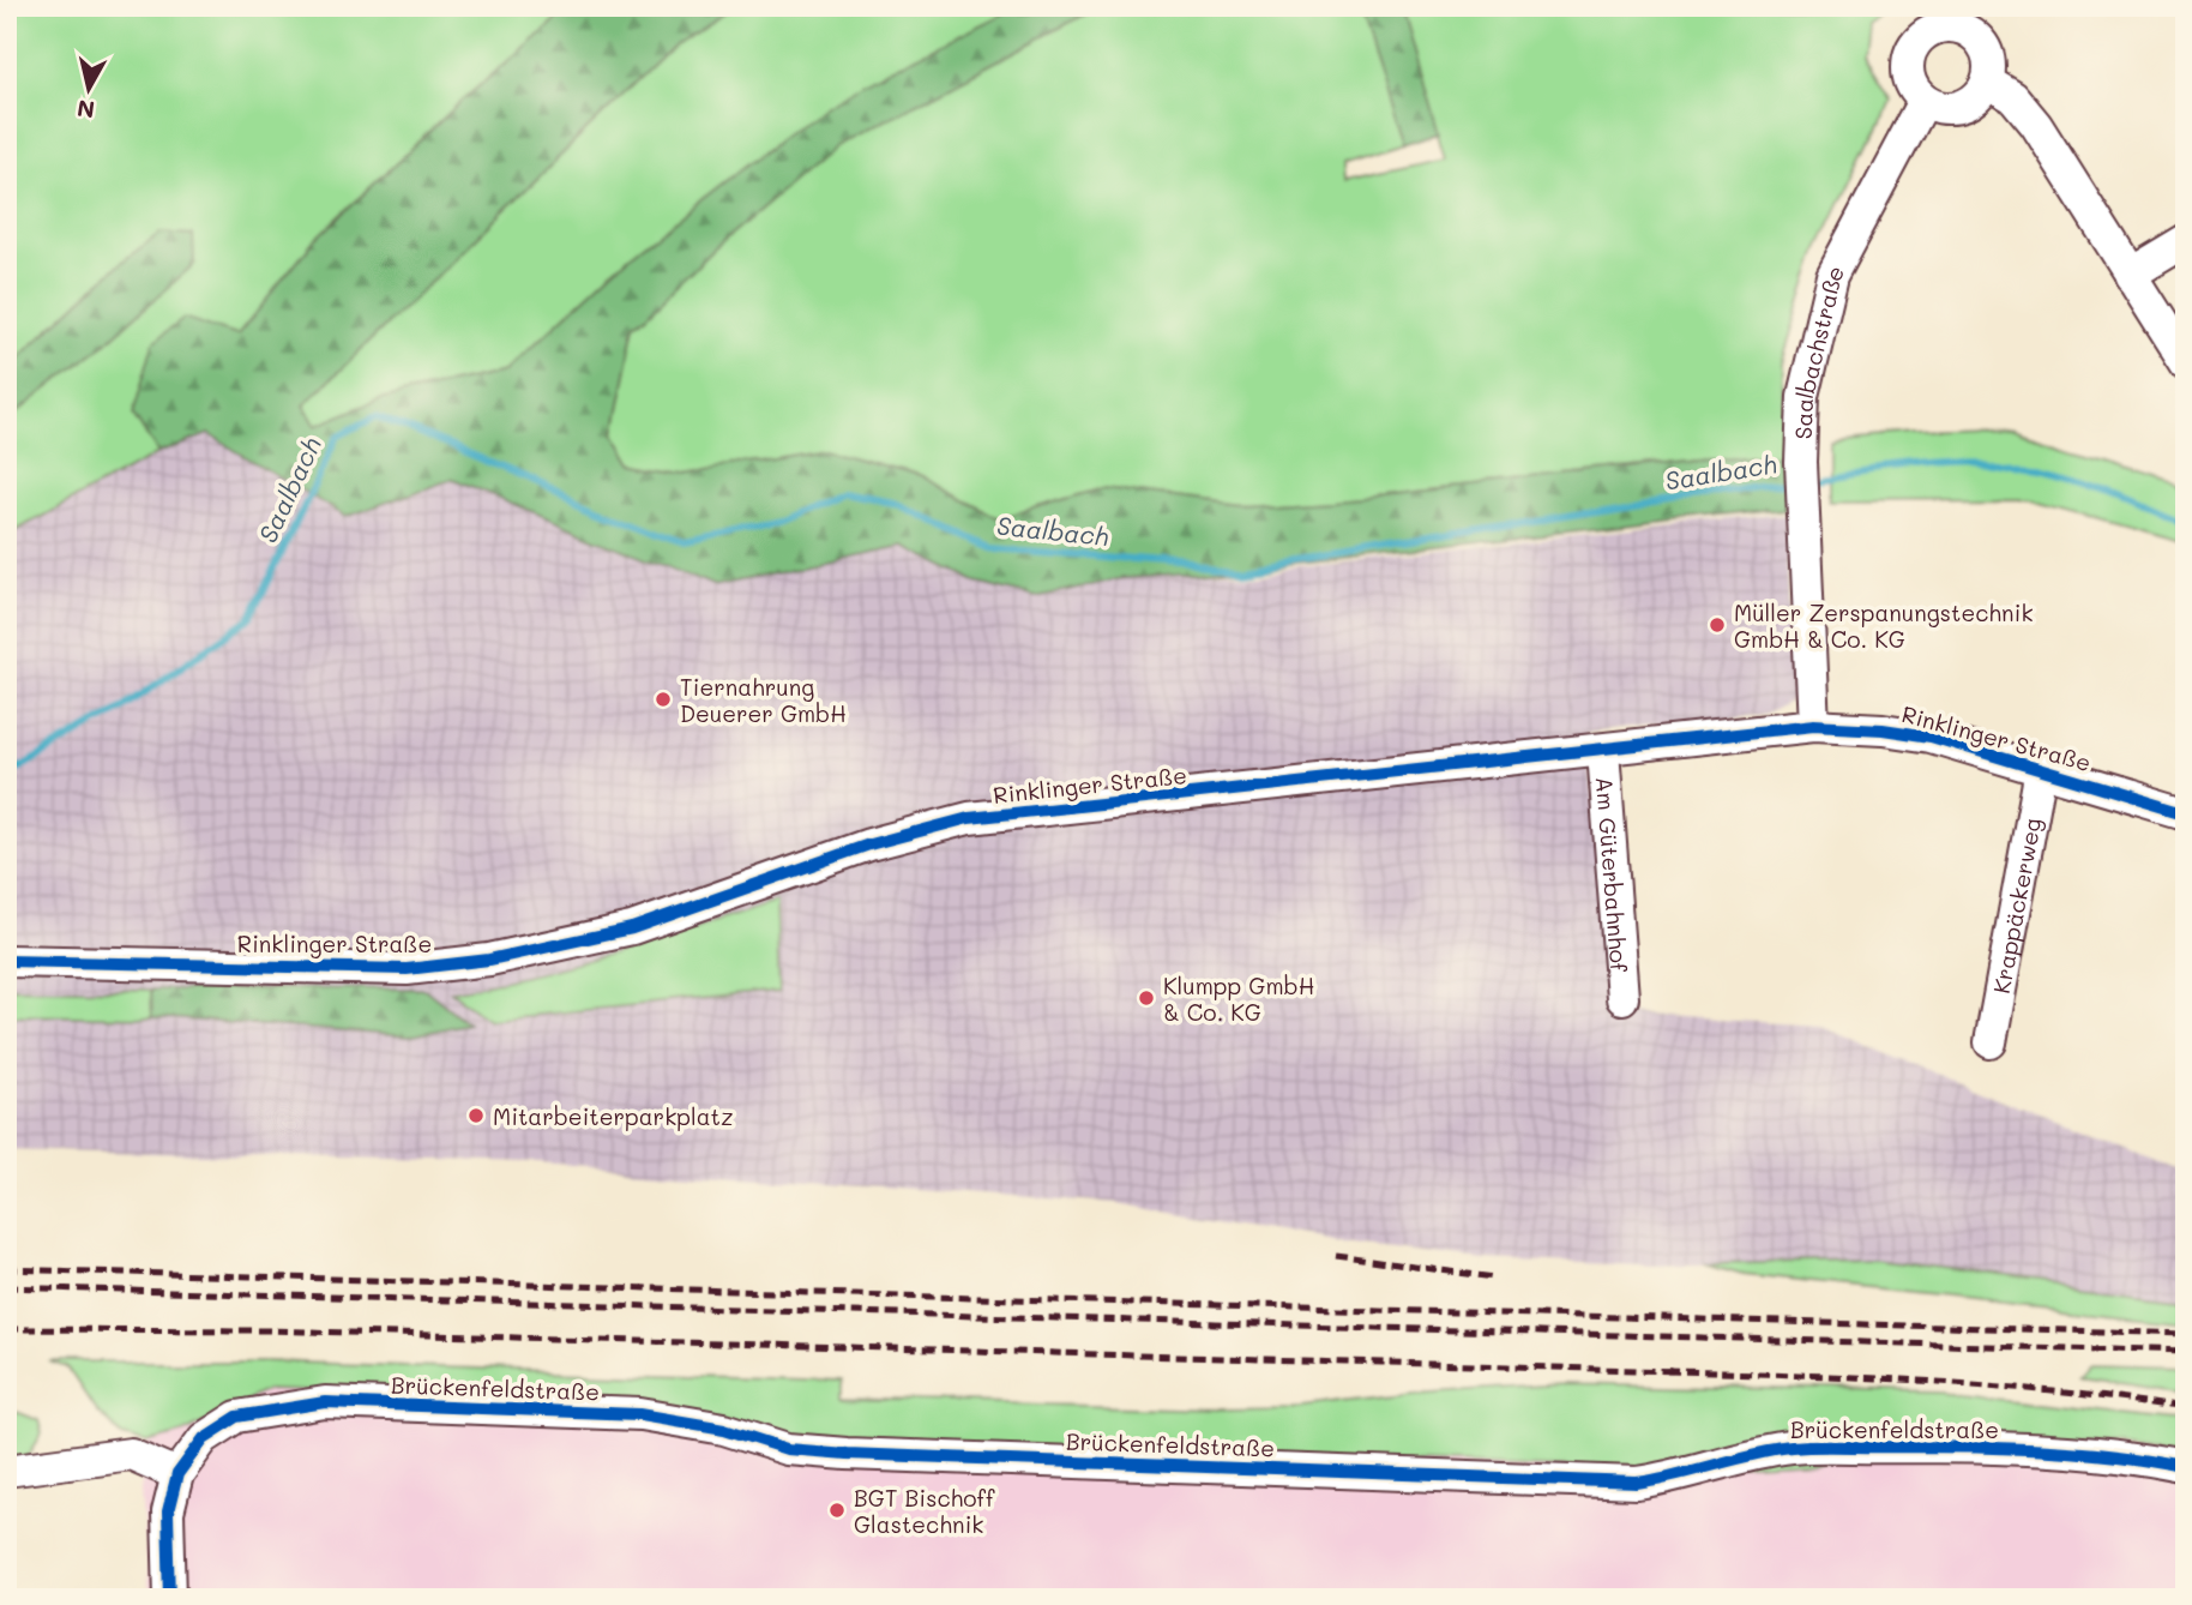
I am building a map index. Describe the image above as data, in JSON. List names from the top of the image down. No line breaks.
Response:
{"streets":{"street":["Saalbachstraße","Rinklinger Straße","Am Güterbahnhof","Krappäckerweg","Brückenfeldstraße"]},"crossings":[["Saalbachstraße","Rinklinger Straße"],["Rinklinger Straße","Am Güterbahnhof"],["Rinklinger Straße","Krappäckerweg"]],"water":["Saalbach"],"places":["Müller Zerspanungstechnik GmbH & Co. KG","Tiernahrung Deuerer GmbH","Klumpp GmbH & Co. KG","Mitarbeiterparkplatz","BGT Bischoff Glastechnik"],"north":"bottom"}
